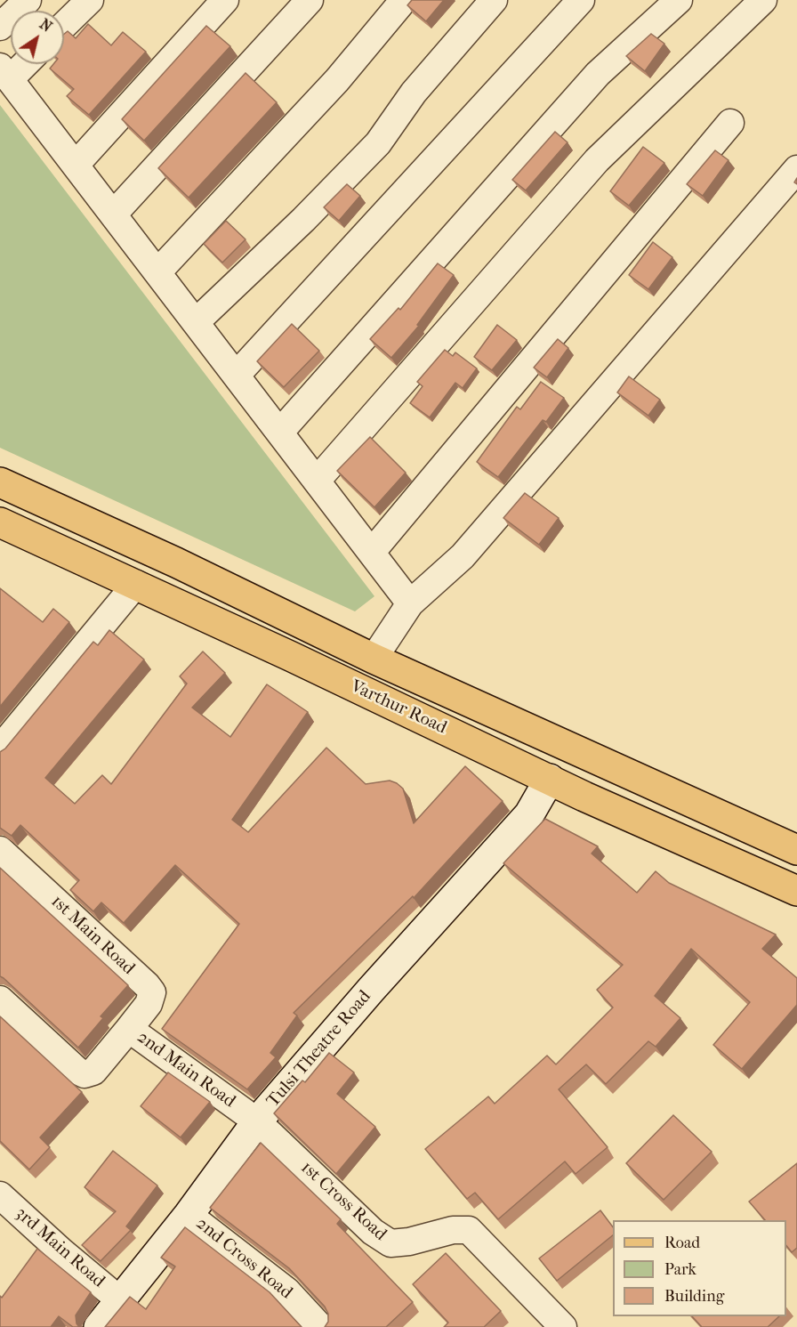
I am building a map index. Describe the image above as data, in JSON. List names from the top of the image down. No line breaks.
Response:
{"streets":{"main road":["Varthur Road"],"street":["1st Main Road","Tulsi Theatre Road","2nd Main Road","1st Cross Road","3rd Main Road","2nd Cross Road"]},"crossings":[["Varthur Road","Tulsi Theatre Road"],["1st Main Road","2nd Main Road"],["Tulsi Theatre Road","2nd Main Road"],["Tulsi Theatre Road","1st Cross Road"],["Tulsi Theatre Road","3rd Main Road"],["Tulsi Theatre Road","2nd Cross Road"],["2nd Main Road","1st Cross Road"]],"legend":["Road","Park","Building"],"north":"top right"}
